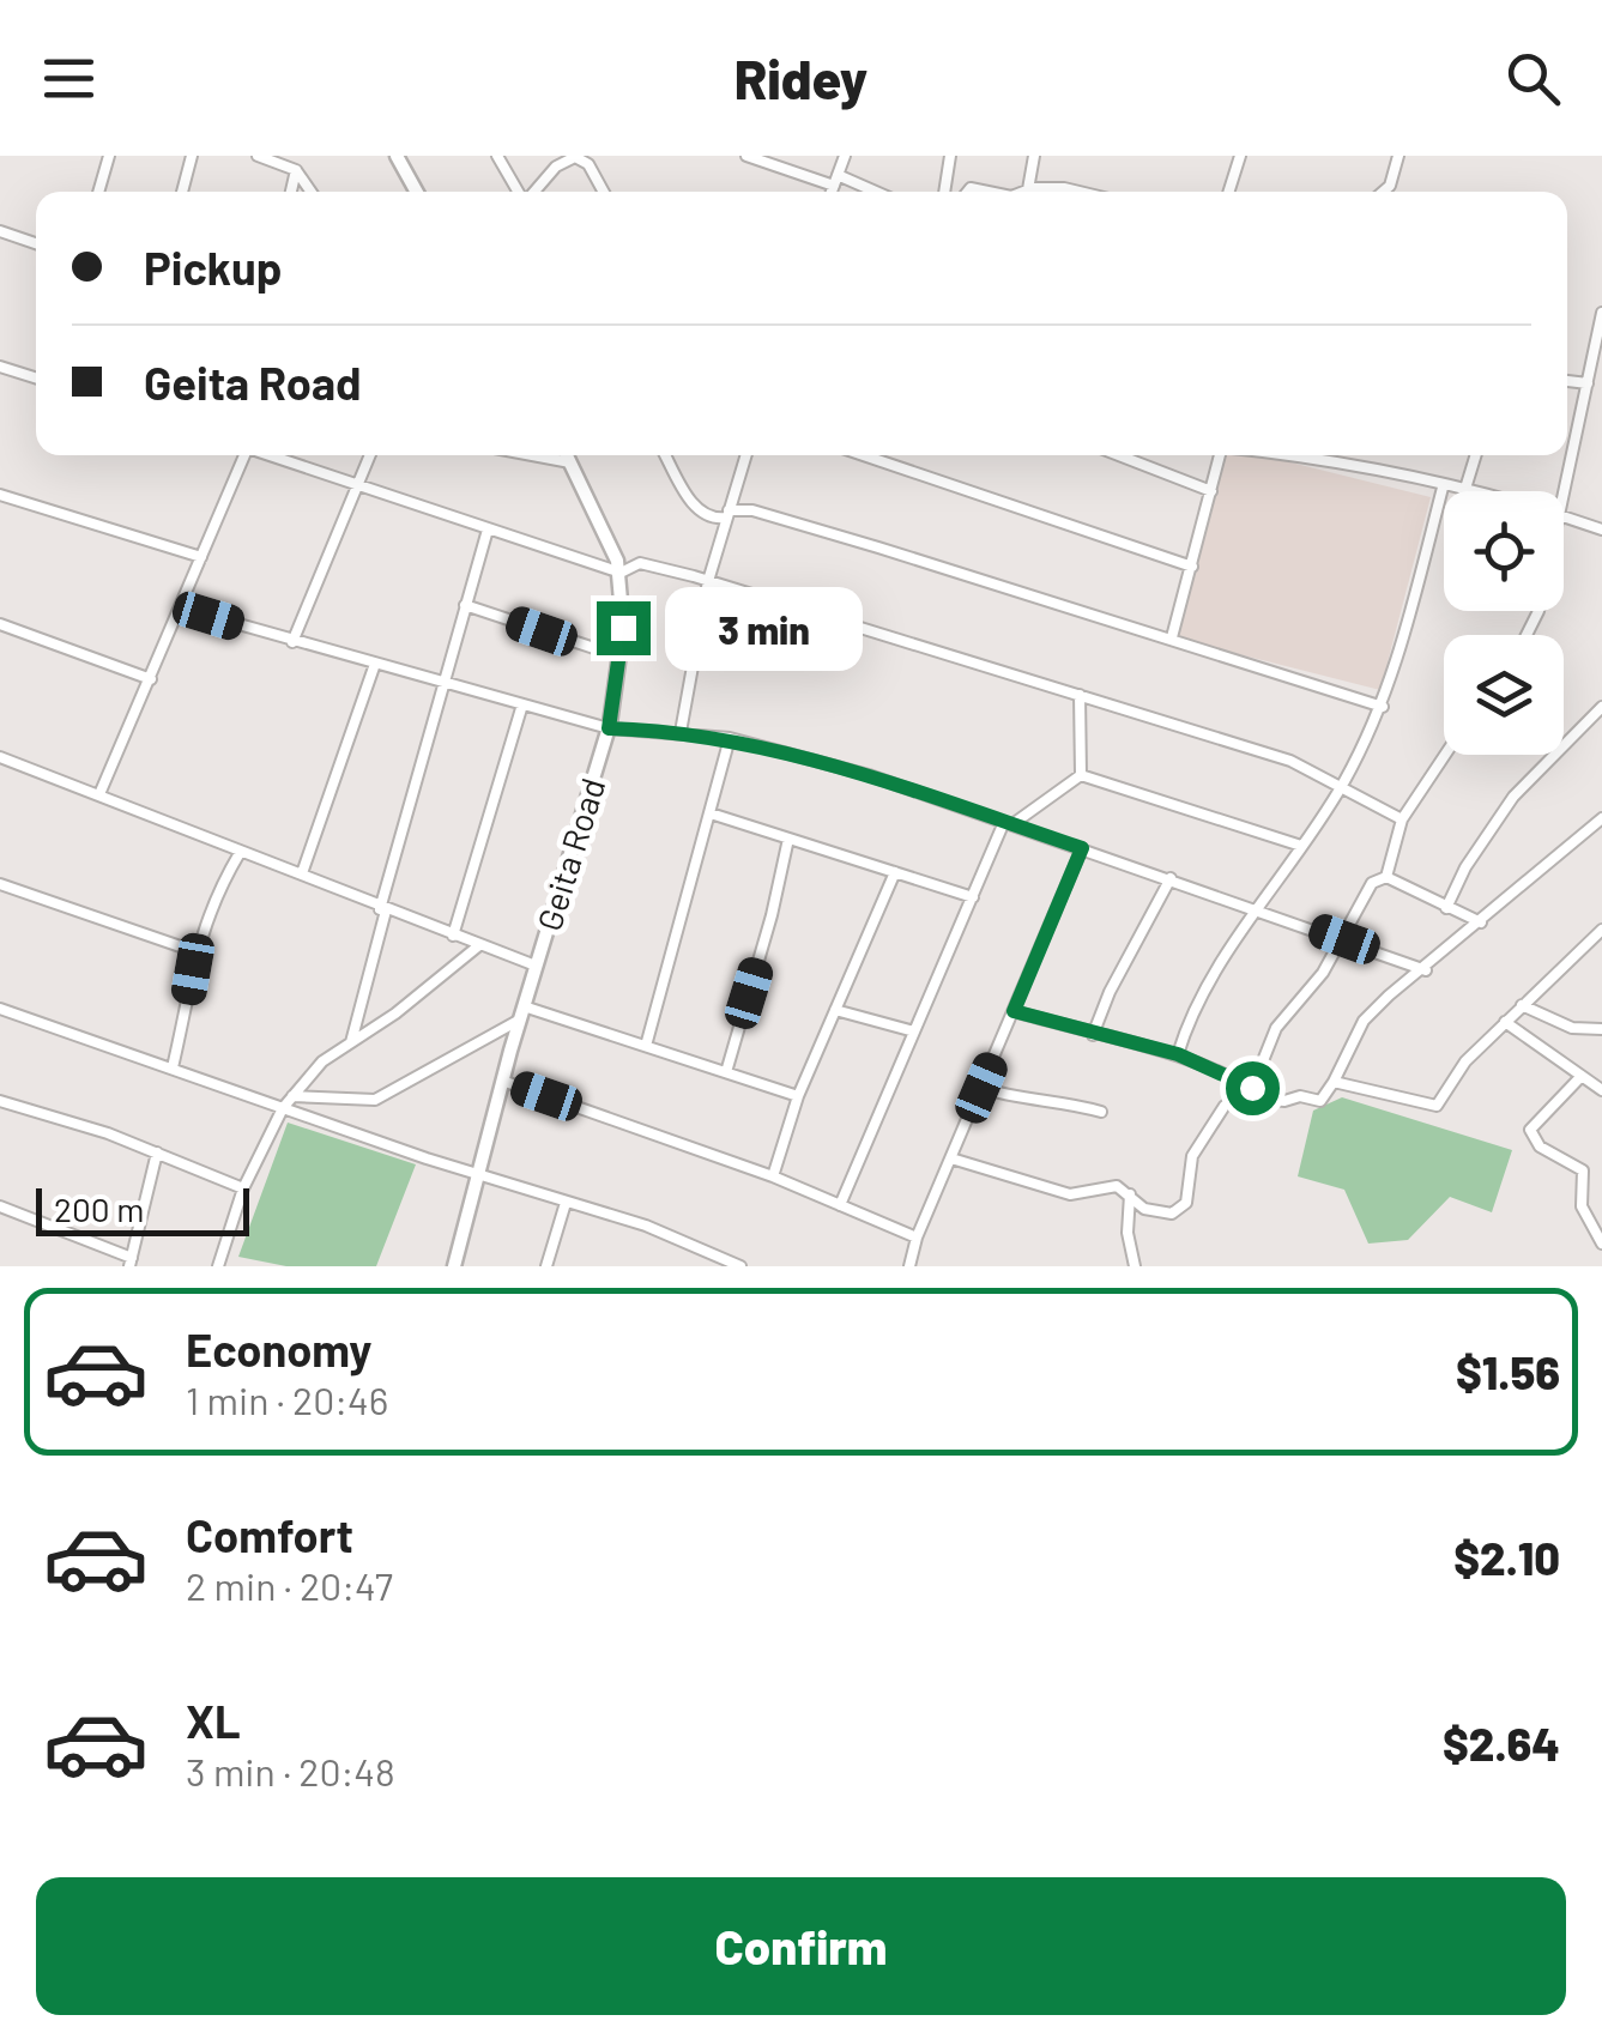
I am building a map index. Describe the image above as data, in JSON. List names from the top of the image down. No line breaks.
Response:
{"streets":{"main road":["Geita Road"]},"scale_bar":"200 m","page":{"header":"Ridey","banner":["Pickup","Geita Road"],"bubble":"3 min","scale":"200 m","list":[{"name":"Economy","note":"1 min · 20:46","value":"$1.56"},{"name":"Comfort","note":"2 min · 20:47","value":"$2.10"},{"name":"XL","note":"3 min · 20:48","value":"$2.64"}],"buttons":"Confirm"}}
